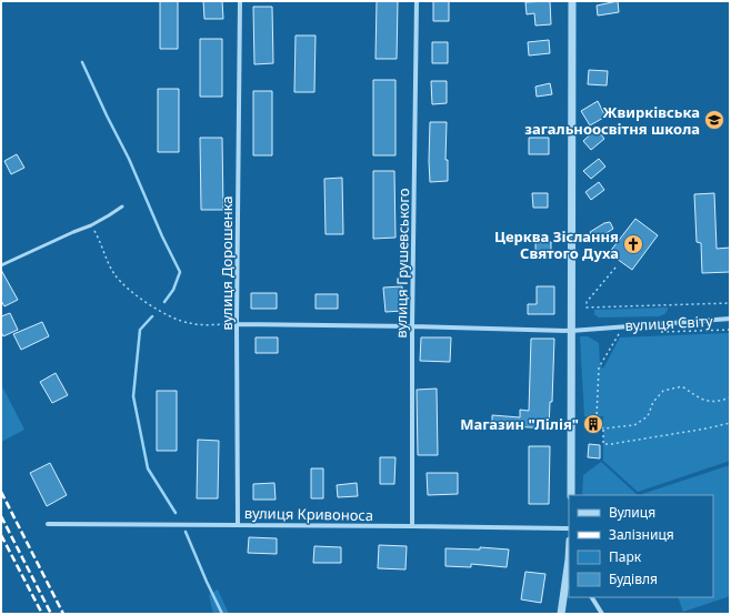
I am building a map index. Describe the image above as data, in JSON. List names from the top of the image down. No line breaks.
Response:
{"streets":{"street":["вулиця Дорошенка","вулиця Грушевського","вулиця Кривоноса"],"path":["вулиця Світу"]},"crossings":[["вулиця Дорошенка","вулиця Кривоноса"],["вулиця Грушевського","вулиця Кривоноса"]],"places":{"school or university":["Жвирківська загальноосвітня школа"],"church":["Церква Зіслання Святого Духа"],"building":["Магазин \"Лілія\""]},"legend":["Вулиця","Залізниця","Парк","Будівля"]}
